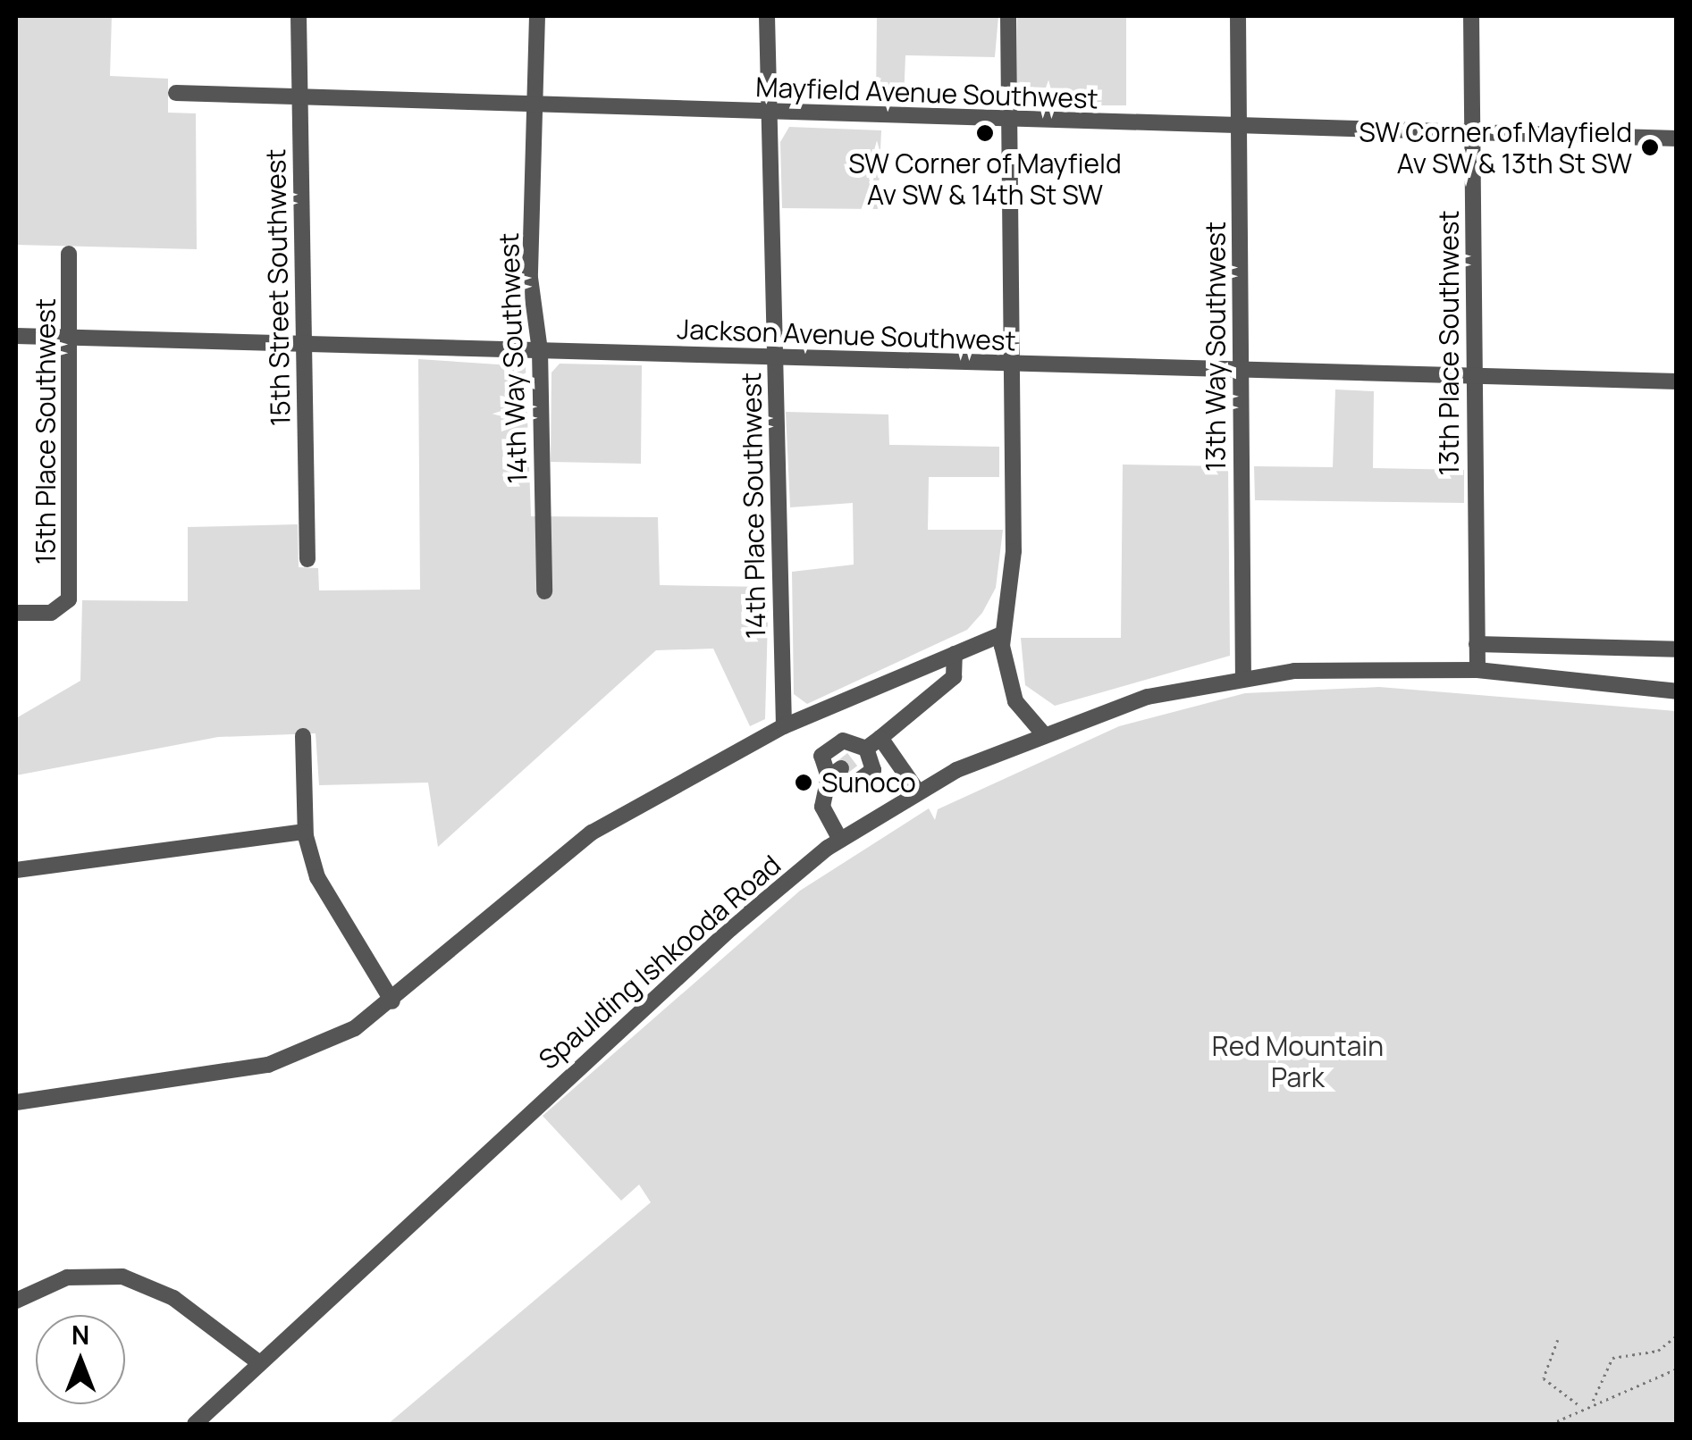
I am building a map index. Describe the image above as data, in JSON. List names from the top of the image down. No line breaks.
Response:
{"streets":{"street":["Mayfield Avenue Southwest","15th Street Southwest","Jackson Avenue Southwest","13th Place Southwest","13th Way Southwest","14th Way Southwest","15th Place Southwest","14th Place Southwest","Spaulding Ishkooda Road"]},"crossings":[["Mayfield Avenue Southwest","15th Street Southwest"],["Mayfield Avenue Southwest","13th Place Southwest"],["Mayfield Avenue Southwest","13th Way Southwest"],["Mayfield Avenue Southwest","14th Way Southwest"],["Mayfield Avenue Southwest","14th Place Southwest"],["15th Street Southwest","Jackson Avenue Southwest"],["Jackson Avenue Southwest","13th Place Southwest"],["Jackson Avenue Southwest","13th Way Southwest"],["Jackson Avenue Southwest","14th Way Southwest"],["Jackson Avenue Southwest","15th Place Southwest"],["Jackson Avenue Southwest","14th Place Southwest"],["13th Place Southwest","Spaulding Ishkooda Road"],["13th Way Southwest","Spaulding Ishkooda Road"]],"parks":["Red Mountain Park"],"places":["SW Corner of Mayfield Av SW & 14th St SW","SW Corner of Mayfield Av SW & 13th St SW","Sunoco"],"north":"top"}
